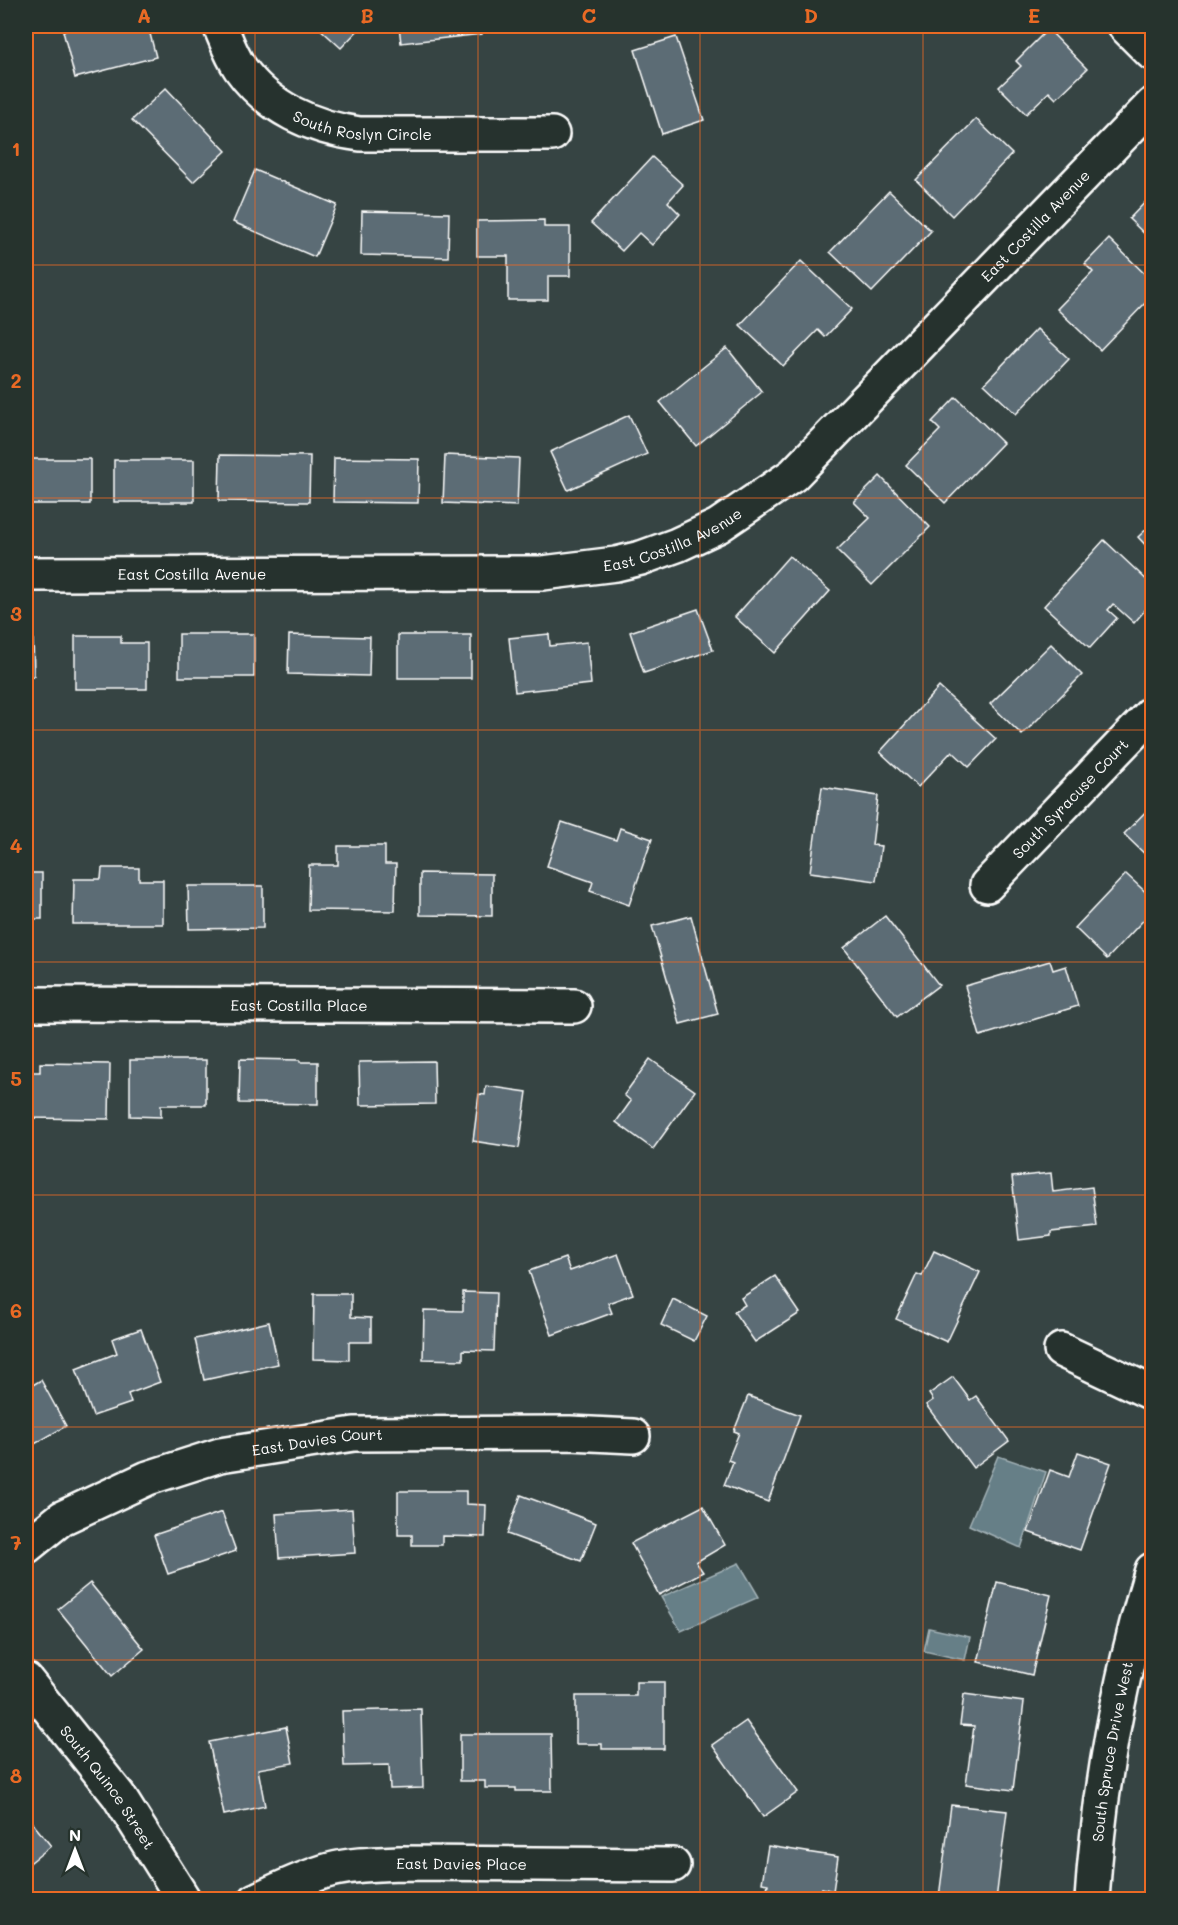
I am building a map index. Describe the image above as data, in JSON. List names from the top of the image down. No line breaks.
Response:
{"streets":{"street":["South Roslyn Circle","East Costilla Avenue","South Syracuse Court","East Costilla Place","East Davies Court","South Spruce Drive West","South Quince Street","East Davies Place"]},"north":"top","grid":{"columns":["A","B","C","D","E"],"rows":["1","2","3","4","5","6","7","8"]}}
